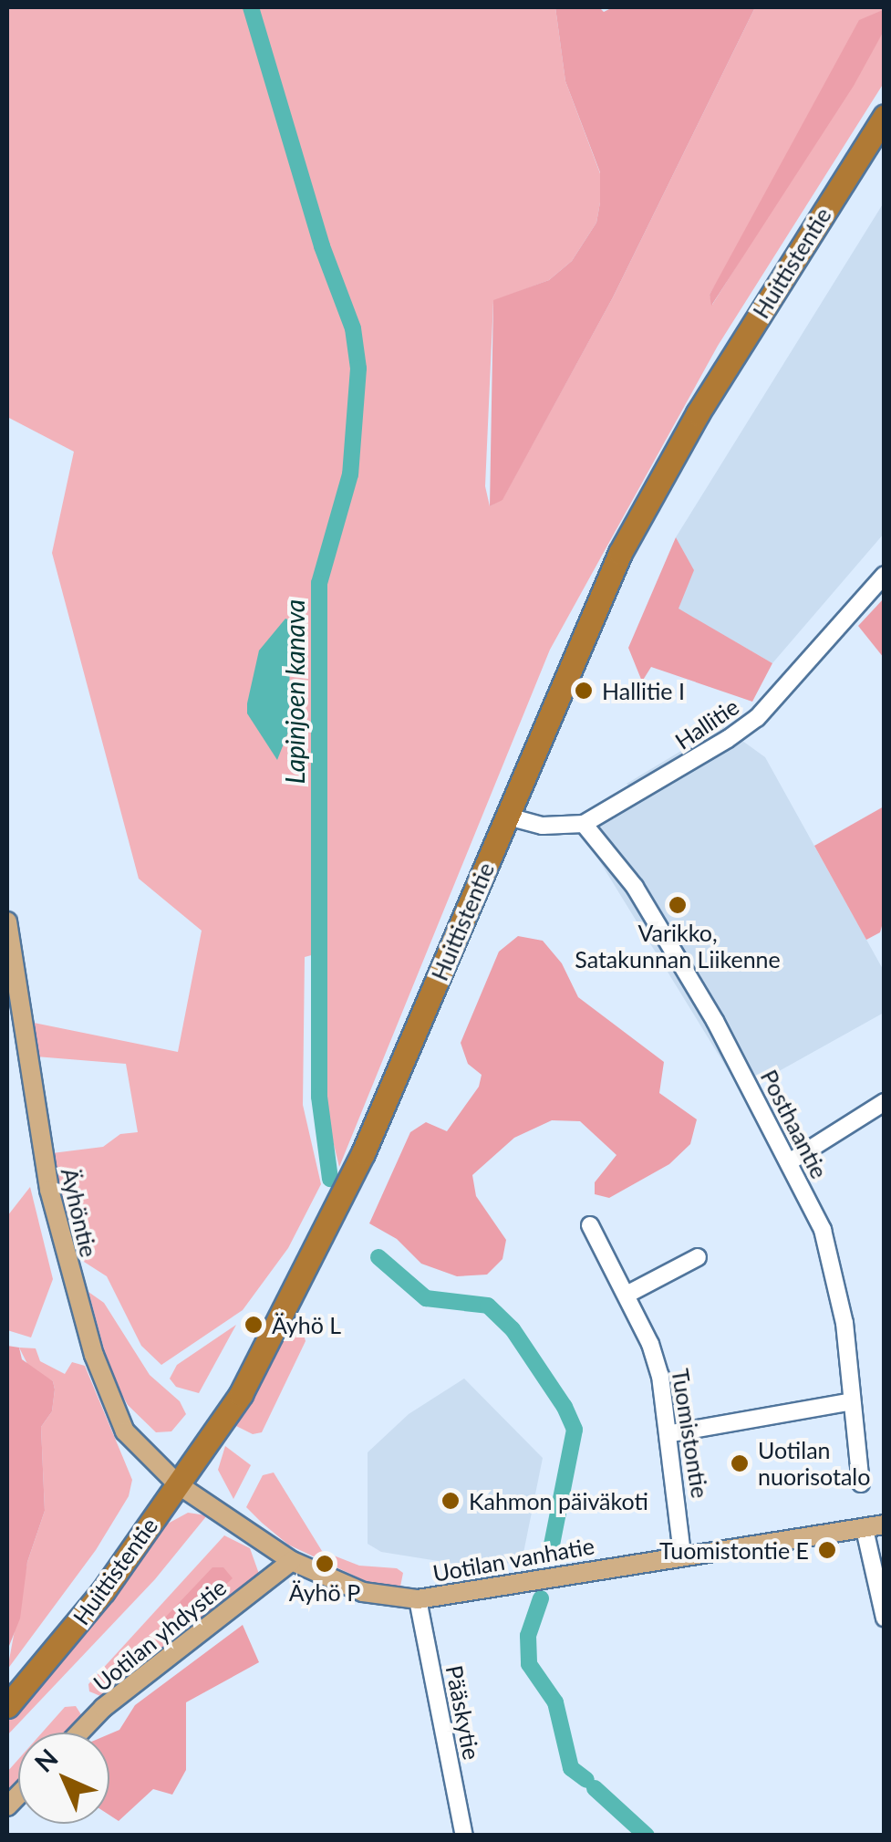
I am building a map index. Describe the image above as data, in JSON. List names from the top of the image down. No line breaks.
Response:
{"streets":{"highway":["Huittistentie"],"main road":["Äyhöntie","Uotilan vanhatie","Uotilan yhdystie"],"street":["Hallitie","Posthaantie","Tuomistontie","Pääskytie"]},"crossings":[["Huittistentie","Äyhöntie"],["Huittistentie","Uotilan vanhatie"],["Hallitie","Posthaantie"],["Äyhöntie","Uotilan vanhatie"],["Tuomistontie","Uotilan vanhatie"],["Uotilan vanhatie","Uotilan yhdystie"],["Uotilan vanhatie","Pääskytie"]],"water":["Lapinjoen kanava"],"places":["Hallitie I","Varikko, Satakunnan Liikenne","Äyhö L","Uotilan nuorisotalo","Kahmon päiväkoti","Tuomistontie E","Äyhö P"],"north":"top left"}
